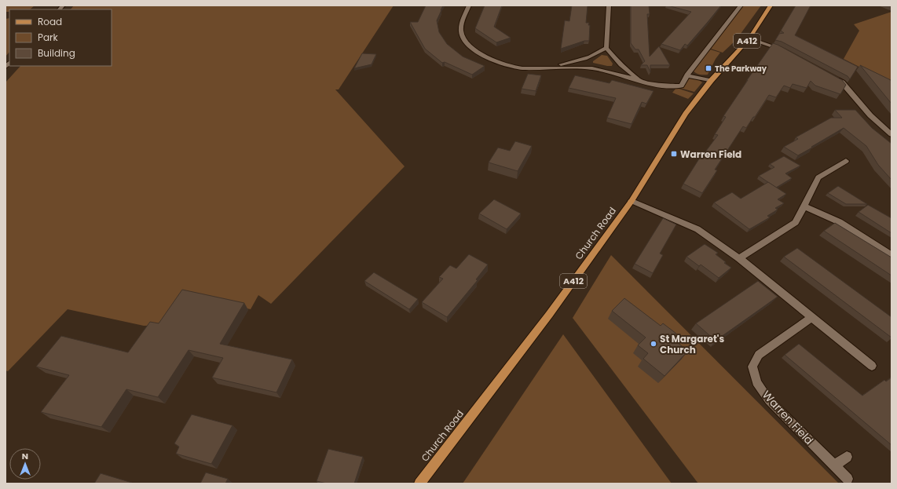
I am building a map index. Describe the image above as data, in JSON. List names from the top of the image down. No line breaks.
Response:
{"streets":{"main road":["A412","Church Road"],"street":["Warren Field"]},"places":{"transit":["The Parkway","Warren Field"],"other":["St Margaret's Church"]},"legend":["Road","Park","Building"],"north":"top"}
